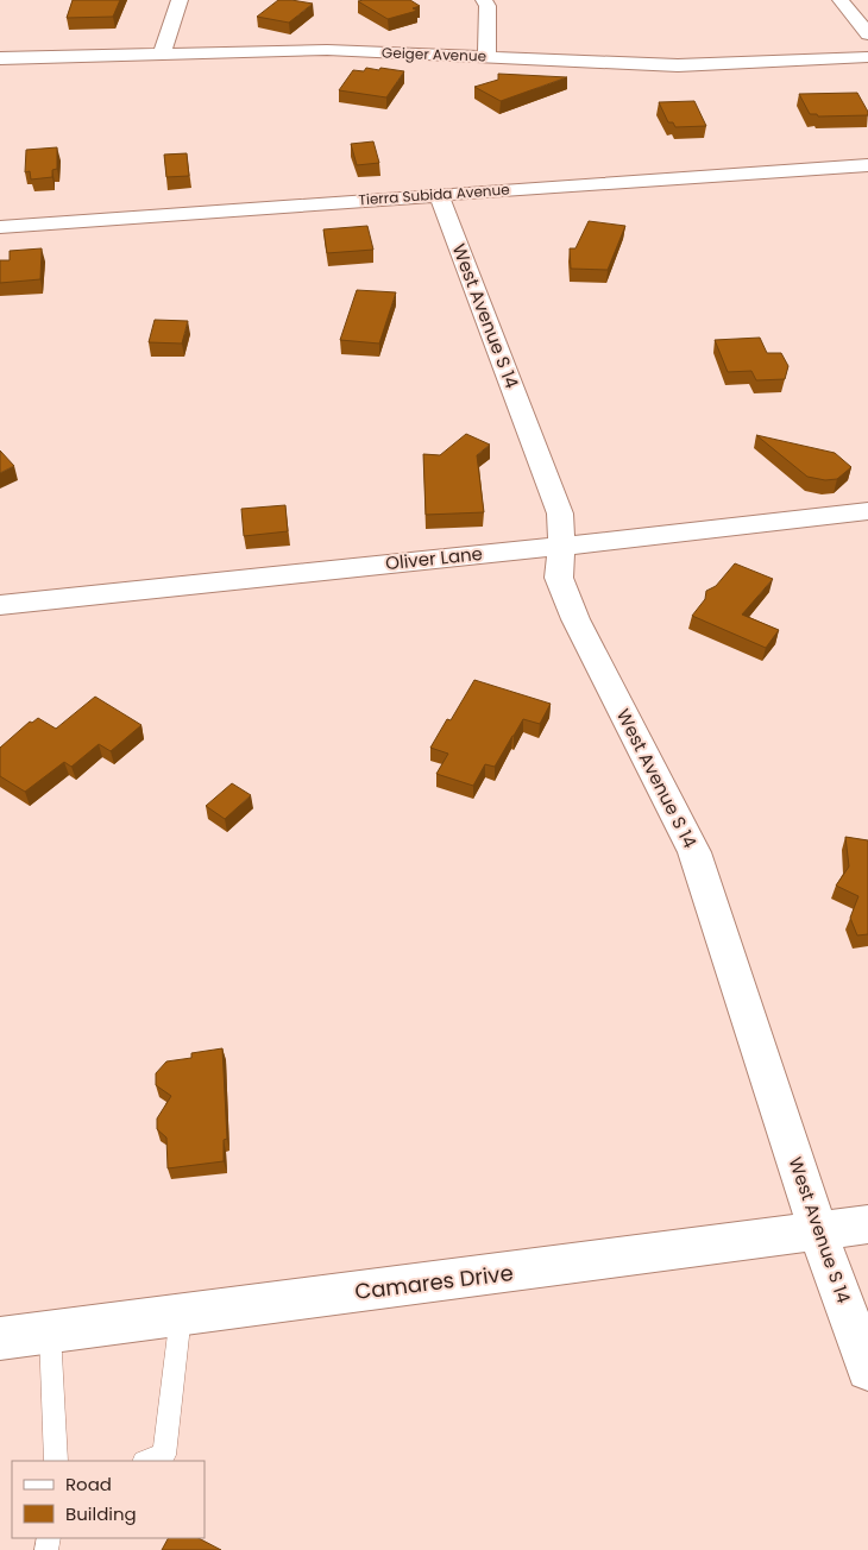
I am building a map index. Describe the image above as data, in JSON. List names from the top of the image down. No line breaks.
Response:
{"streets":{"street":["Geiger Avenue","Tierra Subida Avenue","West Avenue S 14","Oliver Lane","Camares Drive"]},"crossings":[["Tierra Subida Avenue","West Avenue S 14"],["West Avenue S 14","Oliver Lane"],["West Avenue S 14","Camares Drive"]],"legend":["Road","Building"]}
